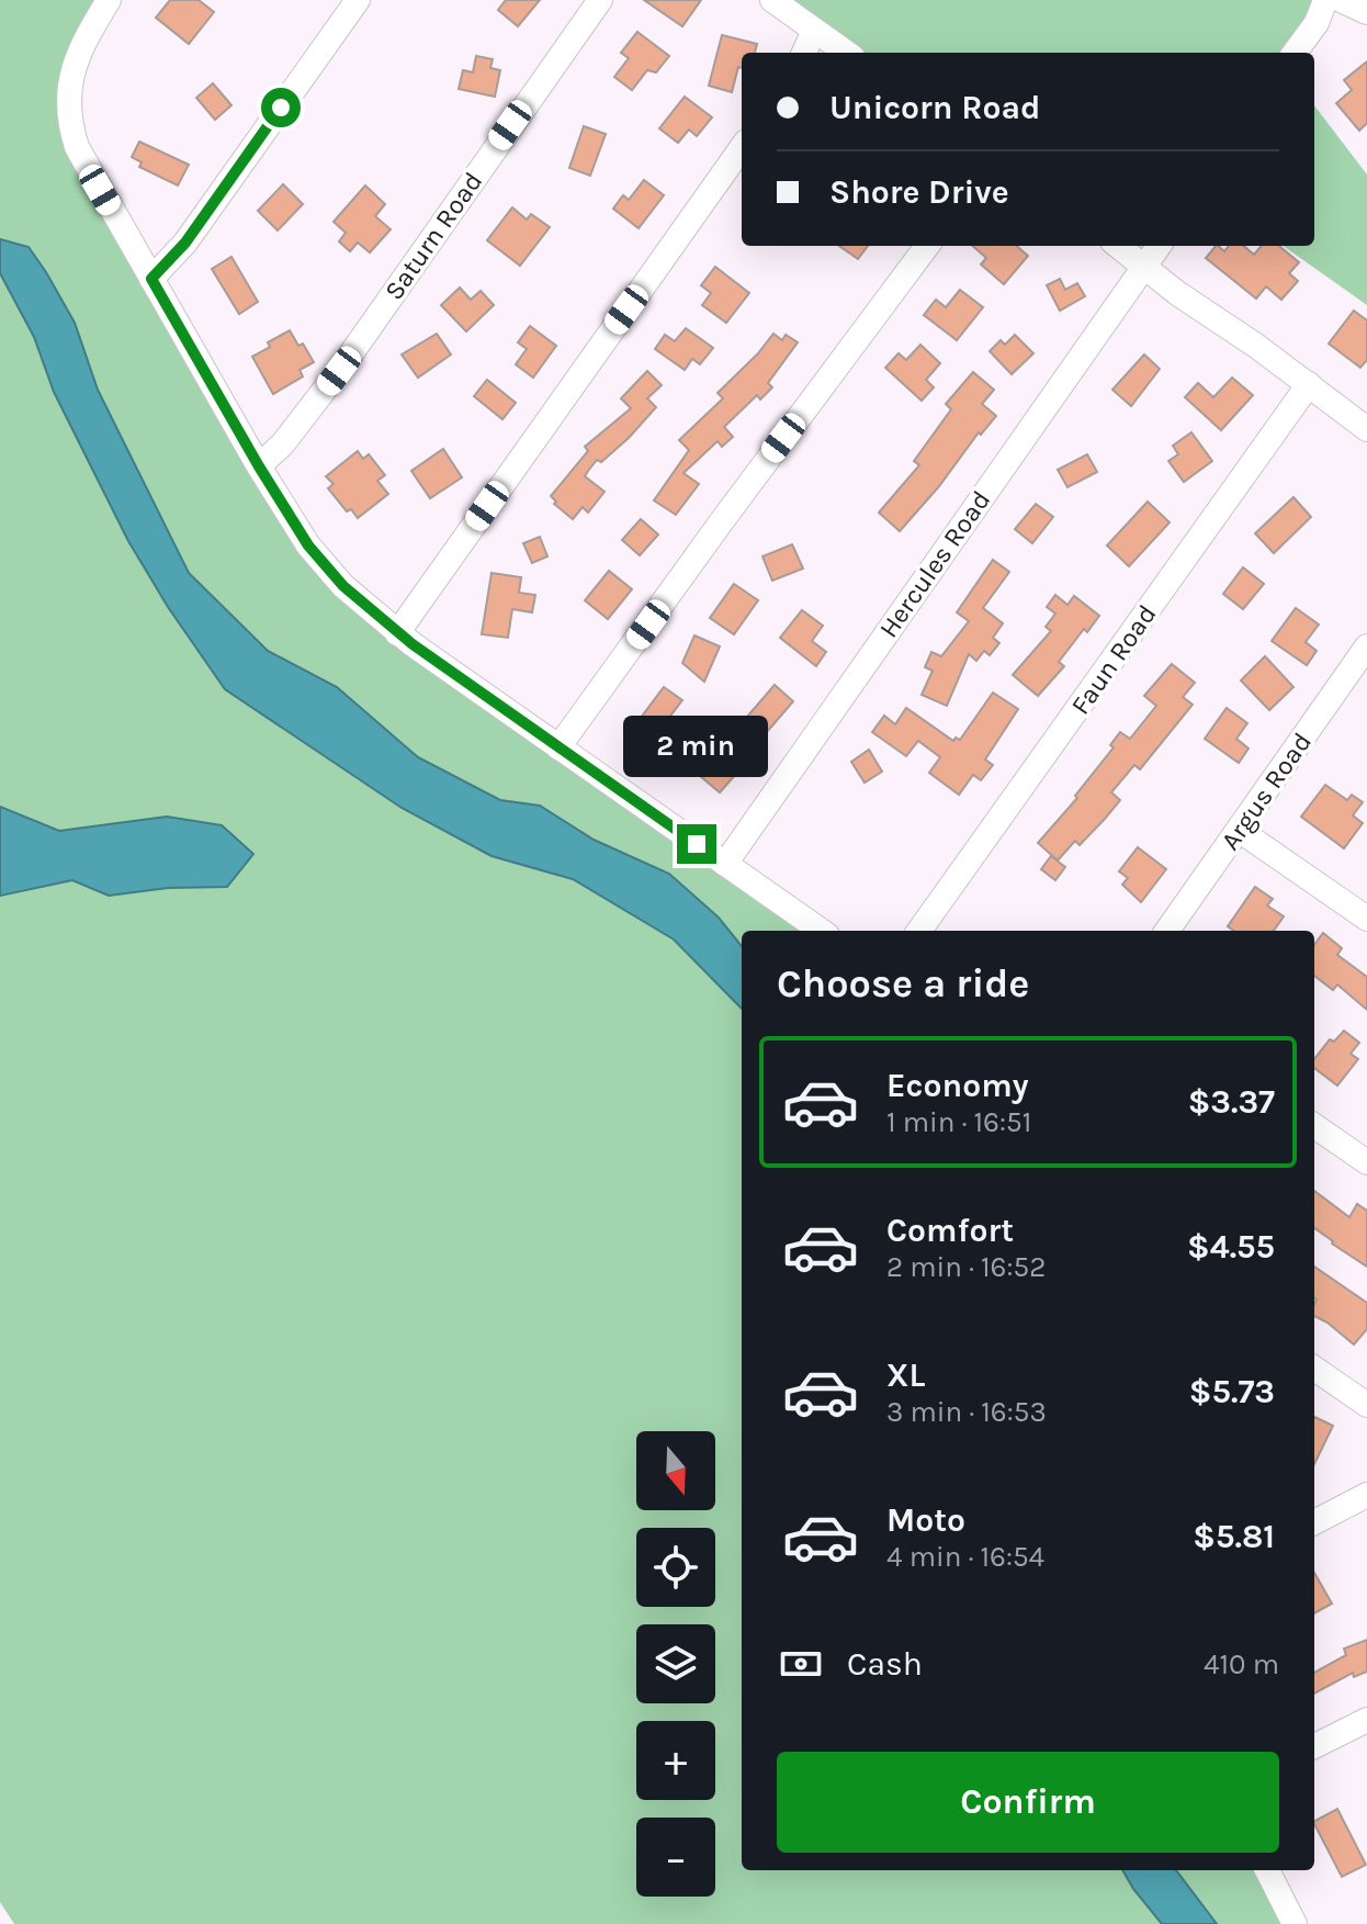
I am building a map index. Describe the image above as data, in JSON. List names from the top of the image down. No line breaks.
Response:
{"streets":{"street":["Saturn Road","Hercules Road","Faun Road","Argus Road"]},"north":"bottom","page":{"banner":["Unicorn Road","Shore Drive"],"bubble":"2 min","heading":"Choose a ride","list":[{"name":"Economy","note":"1 min · 16:51","value":"$3.37"},{"name":"Comfort","note":"2 min · 16:52","value":"$4.55"},{"name":"XL","note":"3 min · 16:53","value":"$5.73"},{"name":"Moto","note":"4 min · 16:54","value":"$5.81"}],"map_buttons":["+","−"],"pay":["Cash","410 m"],"buttons":"Confirm"}}
